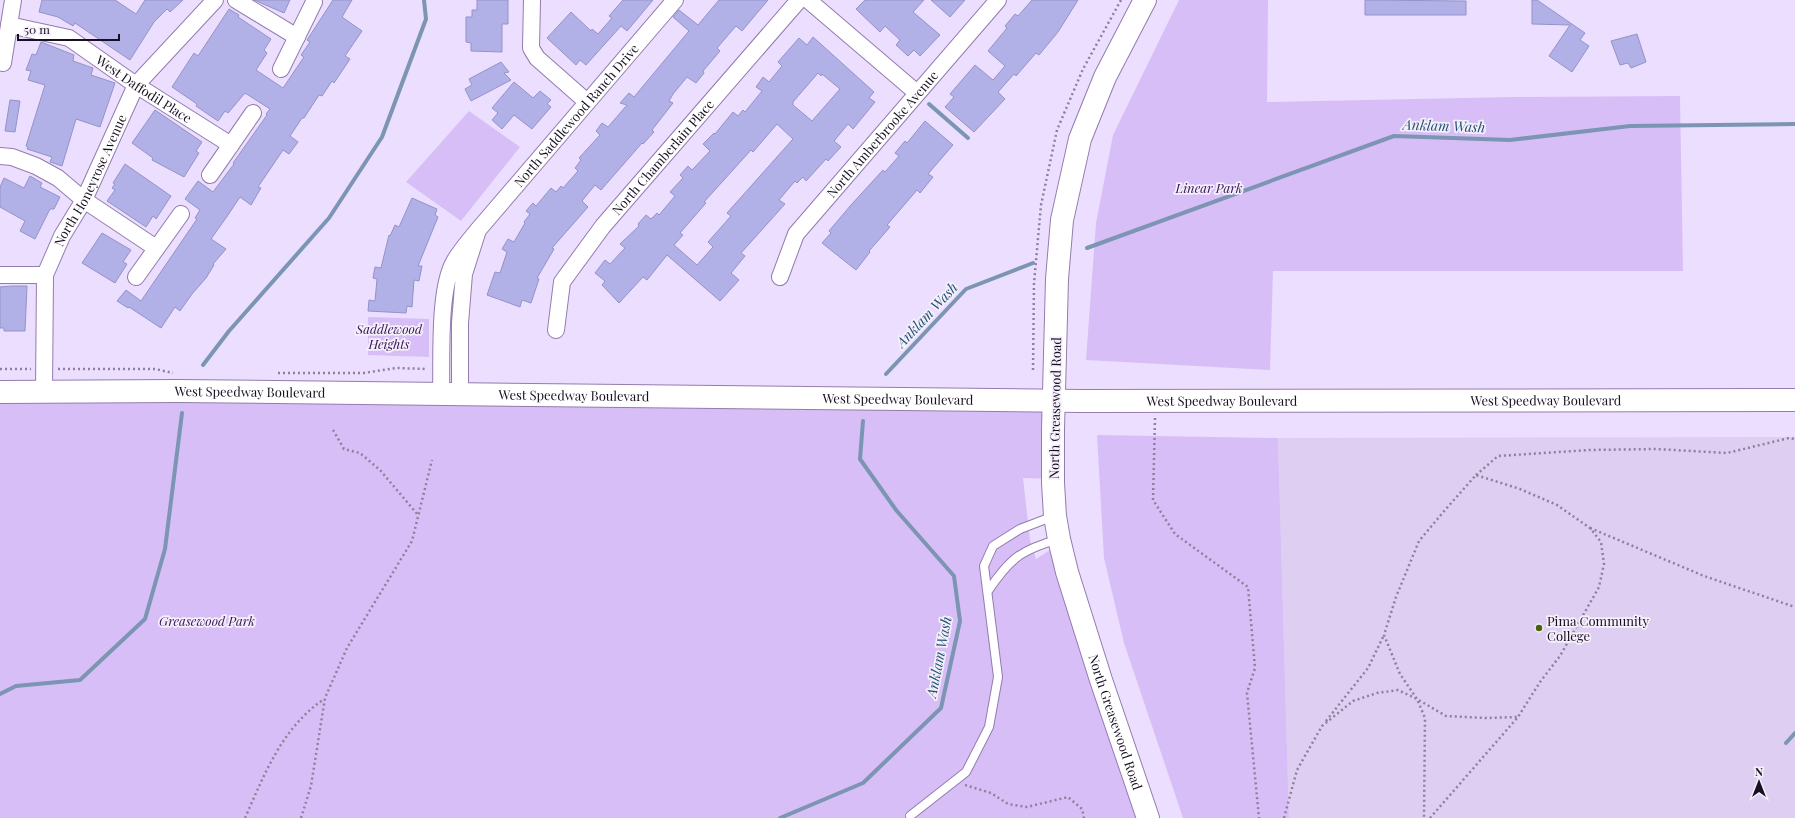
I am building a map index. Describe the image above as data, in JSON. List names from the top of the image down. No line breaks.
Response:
{"streets":{"main road":["West Speedway Boulevard","North Greasewood Road"],"street":["West Daffodil Place","North Saddlewood Ranch Drive","North Amberbrooke Avenue","North Chamberlain Place","North Honeyrose Avenue"]},"crossings":[["West Daffodil Place","North Honeyrose Avenue"],["North Saddlewood Ranch Drive","West Speedway Boulevard"],["North Honeyrose Avenue","West Speedway Boulevard"],["West Speedway Boulevard","North Greasewood Road"]],"water":["Anklam Wash"],"parks":["Linear Park","Saddlewood Heights","Greasewood Park"],"places":["Pima Community College"],"scale_bar":"50 m","north":"top"}
